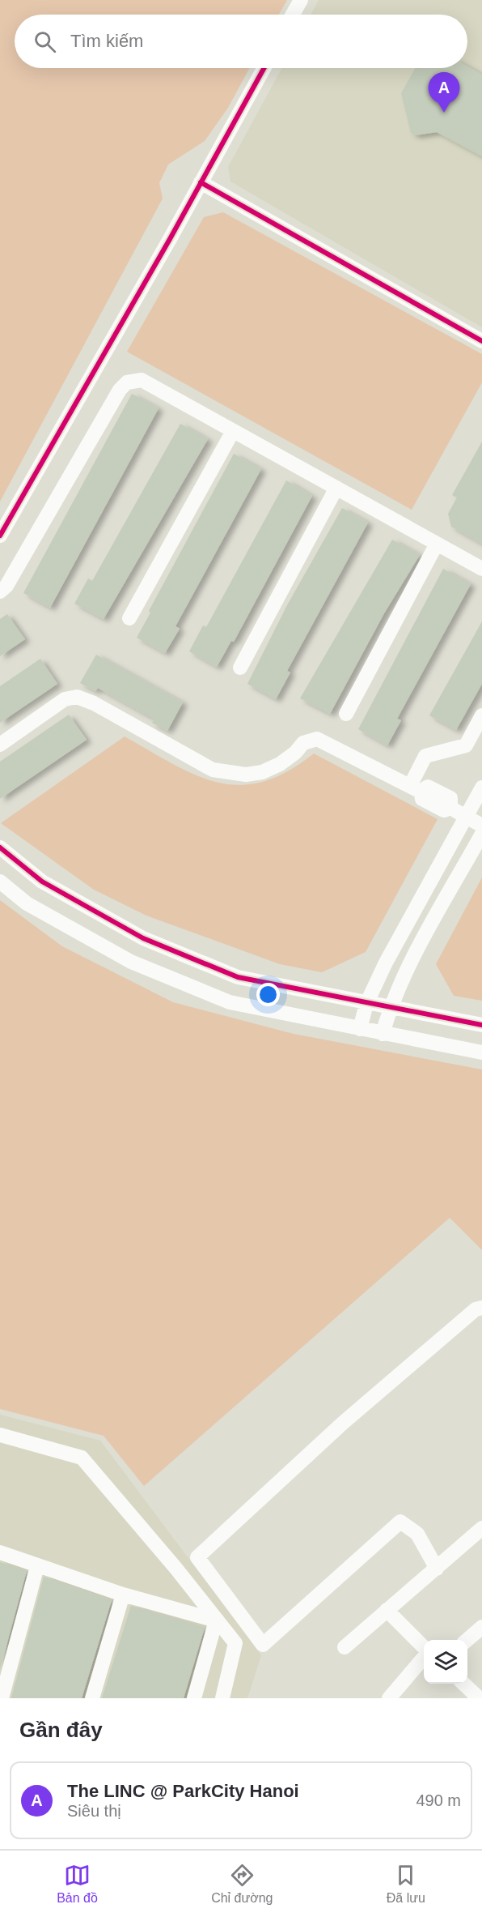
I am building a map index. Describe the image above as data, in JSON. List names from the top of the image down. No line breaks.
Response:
{"page":{"search":"Tìm kiếm","pins":"A","heading":"Gần đây","list":[{"mark":"A","name":"The LINC @ ParkCity Hanoi","note":"Siêu thị","value":"490 m"}],"nav":["Bản đồ","Chỉ đường","Đã lưu"]}}
